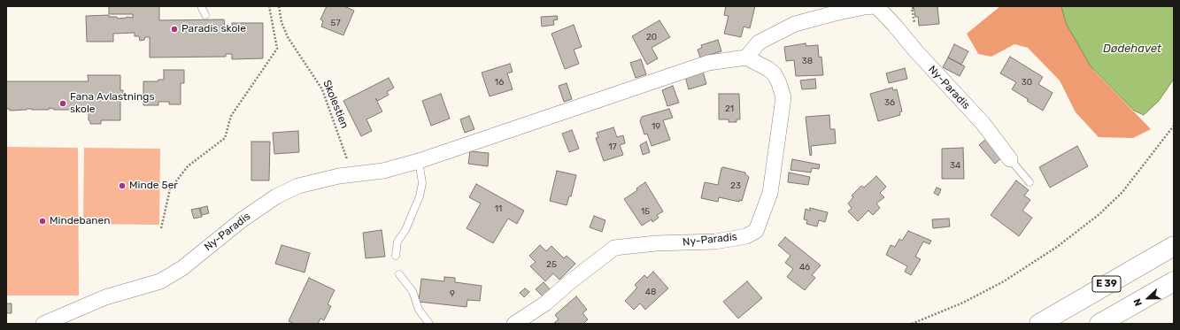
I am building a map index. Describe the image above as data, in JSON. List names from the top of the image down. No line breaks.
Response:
{"streets":{"highway":["E 39"],"street":["Ny-Paradis"],"path":["Skolestien"]},"crossings":[["Ny-Paradis","Skolestien"]],"water":["Dødehavet"],"places":["Paradis skole","Fana Avlastnings skole","Minde 5er","Mindebanen"],"house_numbers":["57","20","38","16","30","36","21","19","17","34","23","11","15","25","46","48","9"],"north":"left"}
